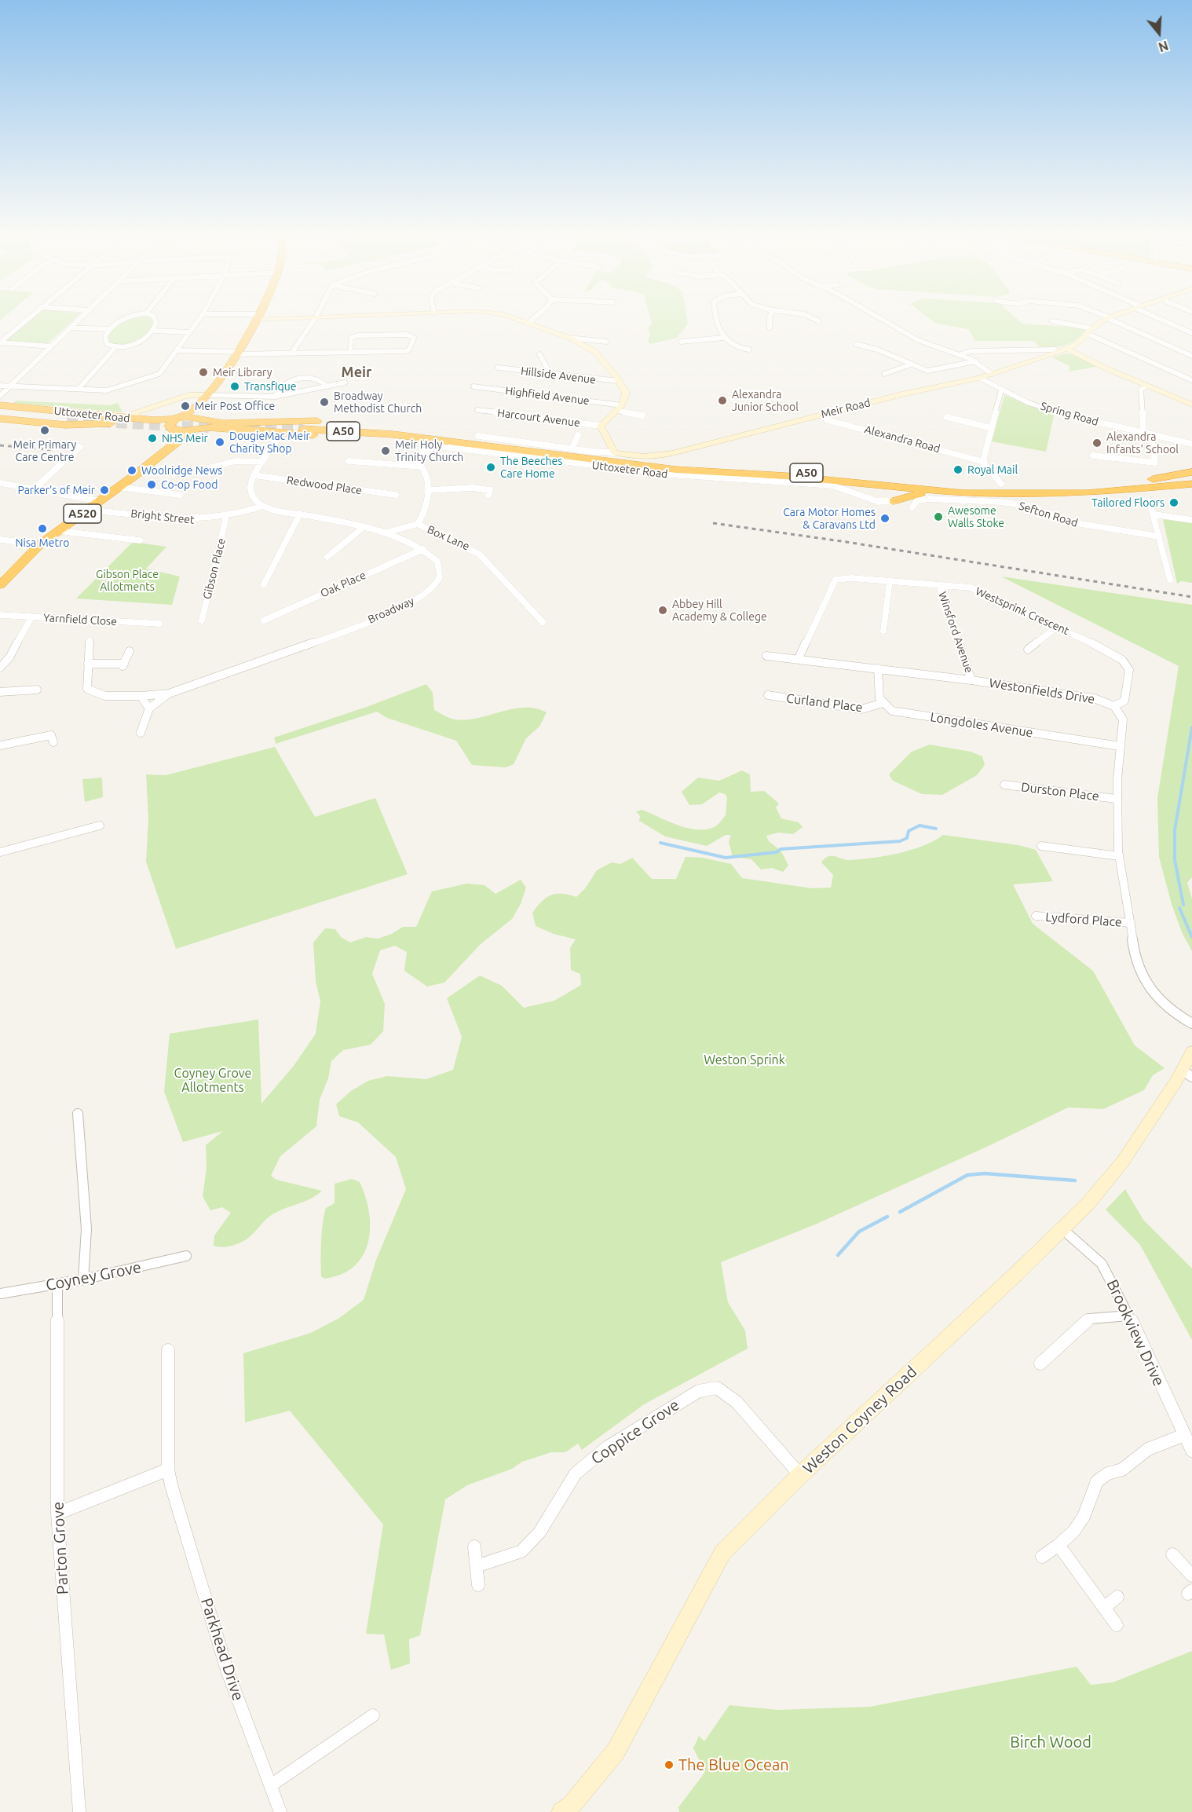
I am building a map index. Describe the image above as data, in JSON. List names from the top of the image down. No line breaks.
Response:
{"streets":{"highway":["Uttoxeter Road","A50","A520"],"street":["Hillside Avenue","Highfield Avenue","Meir Road","Spring Road","Harcourt Avenue","Alexandra Road","Redwood Place","Sefton Road","Bright Street","Box Lane","Gibson Place","Oak Place","Broadway","Westsprink Crescent","Yarnfield Close","Winsford Avenue","Westonfields Drive","Curland Place","Longdoles Avenue","Durston Place","Lydford Place","Coyney Grove","Brookview Drive","Weston Coyney Road","Coppice Grove","Parton Grove","Parkhead Drive"]},"crossings":[["Meir Road","Spring Road"],["Meir Road","Alexandra Road"],["Uttoxeter Road","A50"],["Uttoxeter Road","A520"],["A520","Bright Street"],["Bright Street","Gibson Place"],["Bright Street","Broadway"],["Oak Place","Broadway"],["Westsprink Crescent","Winsford Avenue"],["Westsprink Crescent","Westonfields Drive"],["Winsford Avenue","Westonfields Drive"],["Curland Place","Longdoles Avenue"],["Coyney Grove","Parton Grove"],["Brookview Drive","Weston Coyney Road"],["Weston Coyney Road","Coppice Grove"]],"districts":["Meir"],"parks":["Gibson Place Allotments","Weston Sprink","Coyney Grove Allotments","Birch Wood"],"places":["Meir Library","Transfique","Alexandra Junior School","Broadway Methodist Church","Meir Post Office","Meir Primary Care Centre","NHS Meir","DougieMac Meir Charity Shop","Alexandra Infants' School","Meir Holy Trinity Church","The Beeches Care Home","Royal Mail","Woolridge News","Co-op Food","Parker's of Meir","Tailored Floors","Awesome Walls Stoke","Cara Motor Homes & Caravans Ltd","Nisa Metro","Abbey Hill Academy & College","The Blue Ocean"],"north":"bottom"}
